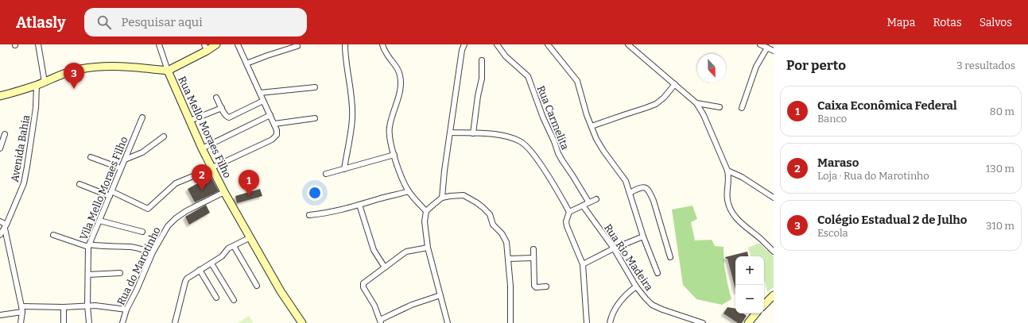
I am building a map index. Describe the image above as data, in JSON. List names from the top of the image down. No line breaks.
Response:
{"streets":{"main road":["Rua Mello Moraes Filho"],"street":["Rua Carmelita","Avenida Bahia","Vila Mello Moraes Filho","Rua Rio Madeira","Rua do Marotinho"]},"crossings":[["Rua Mello Moraes Filho","Avenida Bahia"],["Rua Mello Moraes Filho","Rua do Marotinho"]],"north":"bottom","page":{"header":"Atlasly","search":"Pesquisar aqui","nav":["Mapa","Rotas","Salvos"],"heading":["Por perto","3 resultados"],"pins":["3","2","1"],"list":[{"mark":"1","name":"Caixa Econômica Federal","note":"Banco","value":"80 m"},{"mark":"2","name":"Maraso","note":"Loja · Rua do Marotinho","value":"130 m"},{"mark":"3","name":"Colégio Estadual 2 de Julho","note":"Escola","value":"310 m"}],"map_buttons":["+","−"]}}
